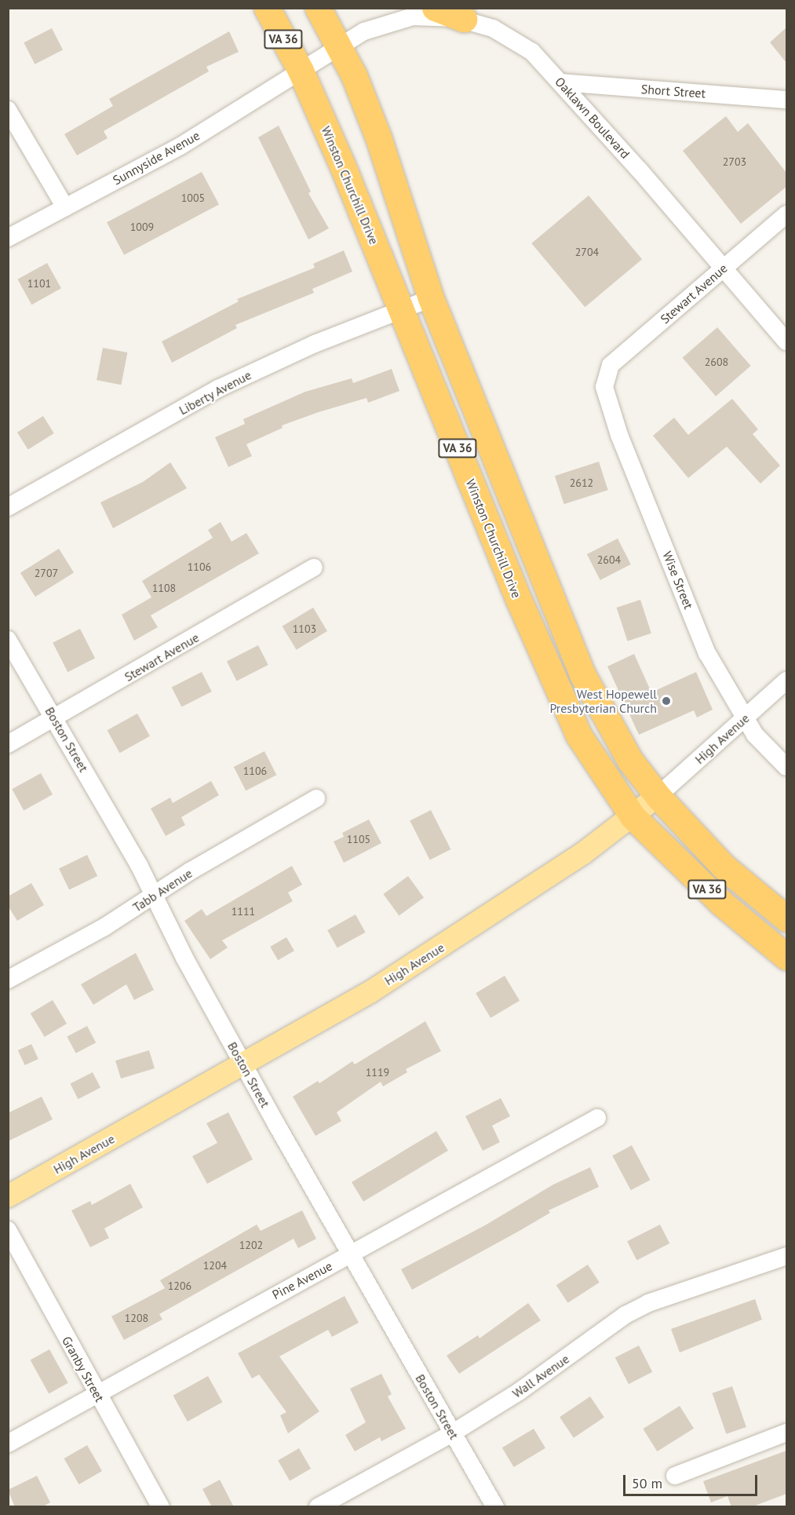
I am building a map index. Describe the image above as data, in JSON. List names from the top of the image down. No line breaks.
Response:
{"streets":{"highway":["VA 36","Winston Churchill Drive"],"main road":["High Avenue"],"street":["Short Street","Oaklawn Boulevard","Sunnyside Avenue","Stewart Avenue","Liberty Avenue","Wise Street","Boston Street","Tabb Avenue","Pine Avenue","Granby Street","Wall Avenue"]},"crossings":[["VA 36","Oaklawn Boulevard"],["VA 36","Liberty Avenue"],["VA 36","High Avenue"],["Short Street","Oaklawn Boulevard"],["Oaklawn Boulevard","Sunnyside Avenue"],["Oaklawn Boulevard","Winston Churchill Drive"],["Oaklawn Boulevard","Stewart Avenue"],["Sunnyside Avenue","Winston Churchill Drive"],["Winston Churchill Drive","Liberty Avenue"],["Winston Churchill Drive","High Avenue"],["Stewart Avenue","Wise Street"],["Stewart Avenue","Boston Street"],["Wise Street","High Avenue"],["High Avenue","Boston Street"],["Boston Street","Tabb Avenue"],["Boston Street","Pine Avenue"],["Boston Street","Wall Avenue"],["Pine Avenue","Granby Street"]],"places":["West Hopewell Presbyterian Church"],"house_numbers":["2703","1005","1009","2704","1101","2608","2612","2604","1106","2707","1108","1103","1106","1105","1111","1119","1202","1204","1206","1208"],"scale_bar":"50 m"}
